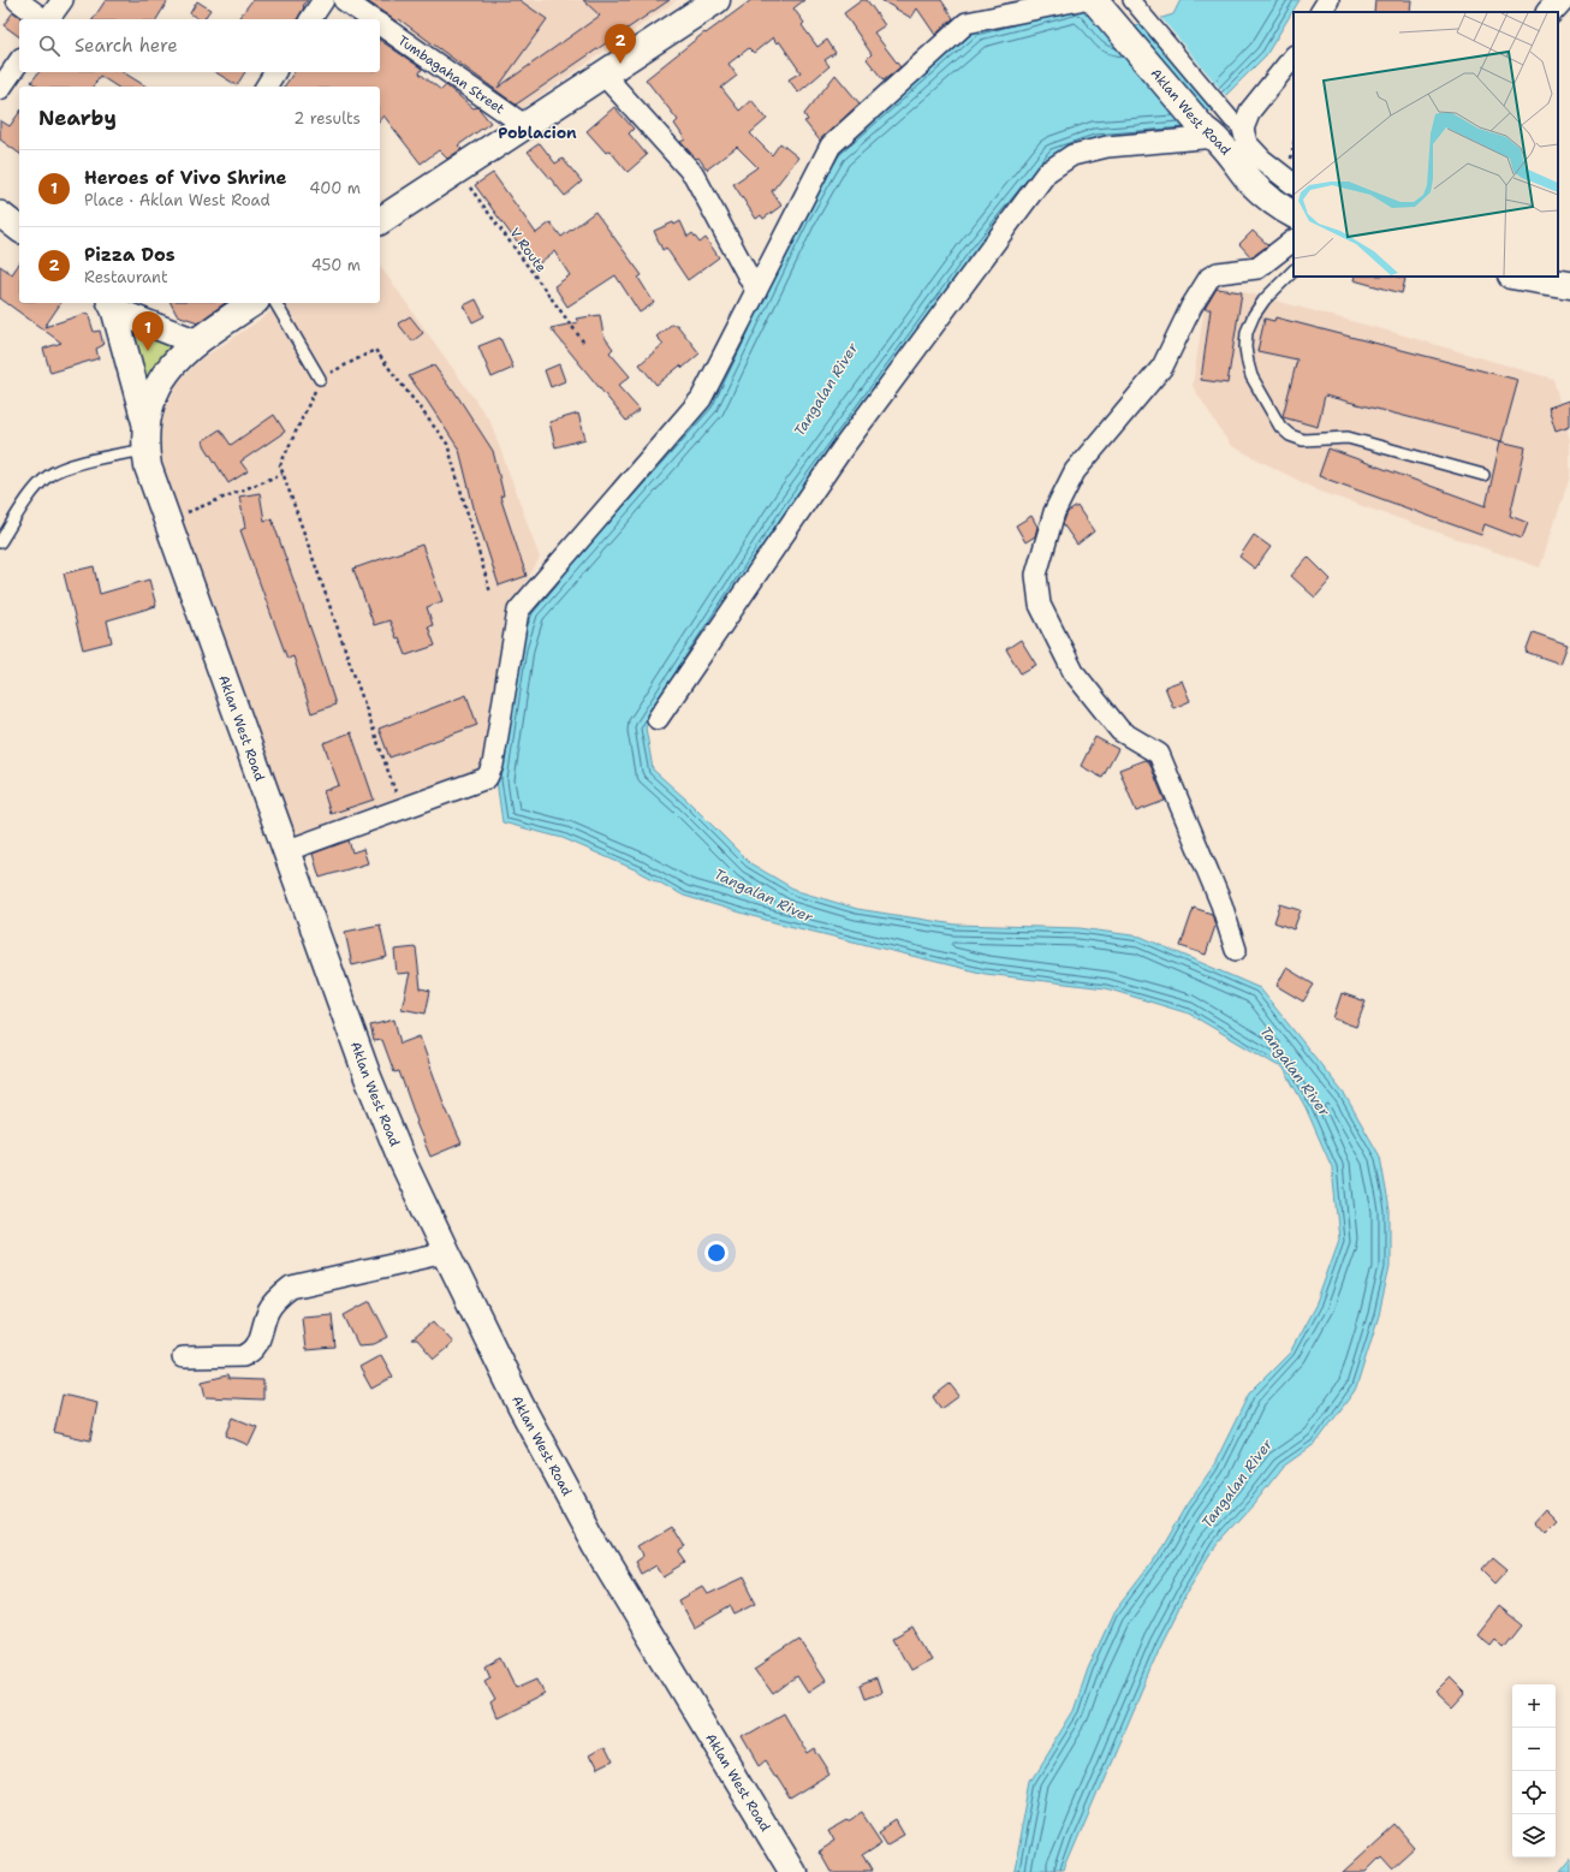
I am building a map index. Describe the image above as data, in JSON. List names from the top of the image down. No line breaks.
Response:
{"streets":{"main road":["Aklan West Road"],"street":["Tumbagahan Street"],"path":["V Route"]},"districts":["Poblacion"],"water":["Tangalan River"],"page":{"search":"Search here","pins":["2","1"],"heading":["Nearby","2 results"],"list":[{"mark":"1","name":"Heroes of Vivo Shrine","note":"Place · Aklan West Road","value":"400 m"},{"mark":"2","name":"Pizza Dos","note":"Restaurant","value":"450 m"}],"map_buttons":["+","−"]}}
